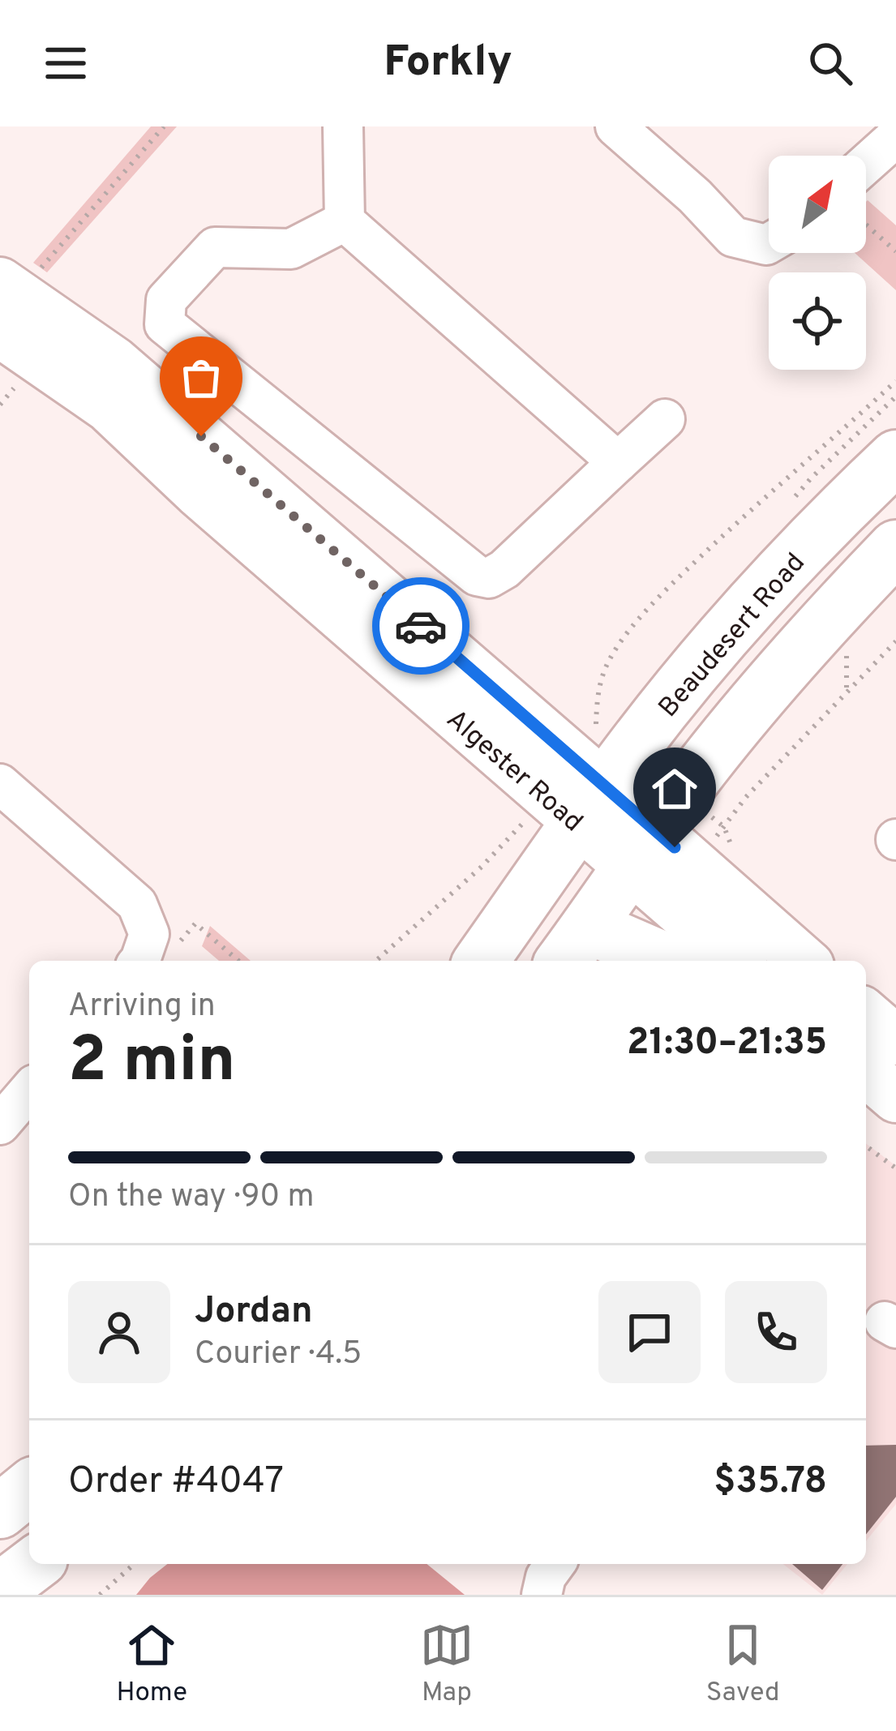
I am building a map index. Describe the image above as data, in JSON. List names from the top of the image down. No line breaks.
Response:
{"streets":{"highway":["Beaudesert Road"],"main road":["Algester Road"]},"crossings":[["Beaudesert Road","Algester Road"]],"north":"top right","page":{"header":"Forkly","heading":["2 min","Arriving in","21:30–21:35"],"panel":["Jordan","Courier · 4.5","Order #4047","$35.78"],"bar":"On the way · 90 m","tabs":["Home","Map","Saved"]}}
